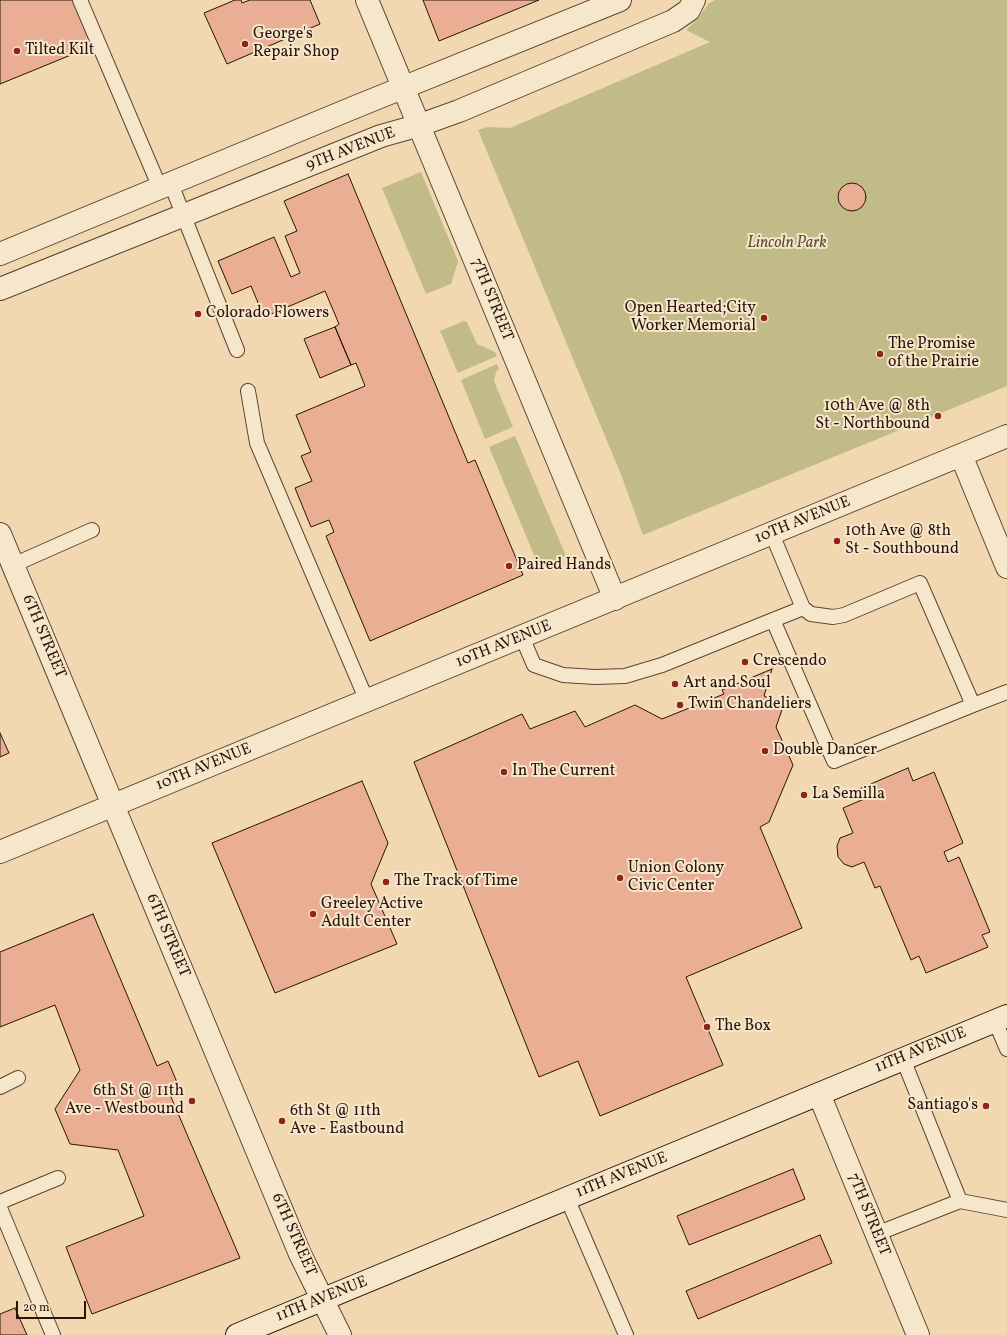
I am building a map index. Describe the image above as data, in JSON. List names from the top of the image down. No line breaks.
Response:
{"streets":{"street":["9TH AVENUE","7TH STREET","10TH AVENUE","6TH STREET","11TH AVENUE"]},"crossings":[["9TH AVENUE","7TH STREET"],["7TH STREET","10TH AVENUE"],["7TH STREET","11TH AVENUE"],["10TH AVENUE","6TH STREET"],["6TH STREET","11TH AVENUE"]],"parks":["Lincoln Park"],"places":["George's Repair Shop","Tilted Kilt","Colorado Flowers","Open Hearted;City Worker Memorial","The Promise of the Prairie","10th Ave @ 8th St - Northbound","10th Ave @ 8th St - Southbound","Paired Hands","Crescendo","Art and Soul","Twin Chandeliers","Double Dancer","In The Current","La Semilla","Union Colony Civic Center","The Track of Time","Greeley Active Adult Center","The Box","6th St @ 11th Ave - Westbound","Santiago's","6th St @ 11th Ave - Eastbound"],"scale_bar":"20 m"}
